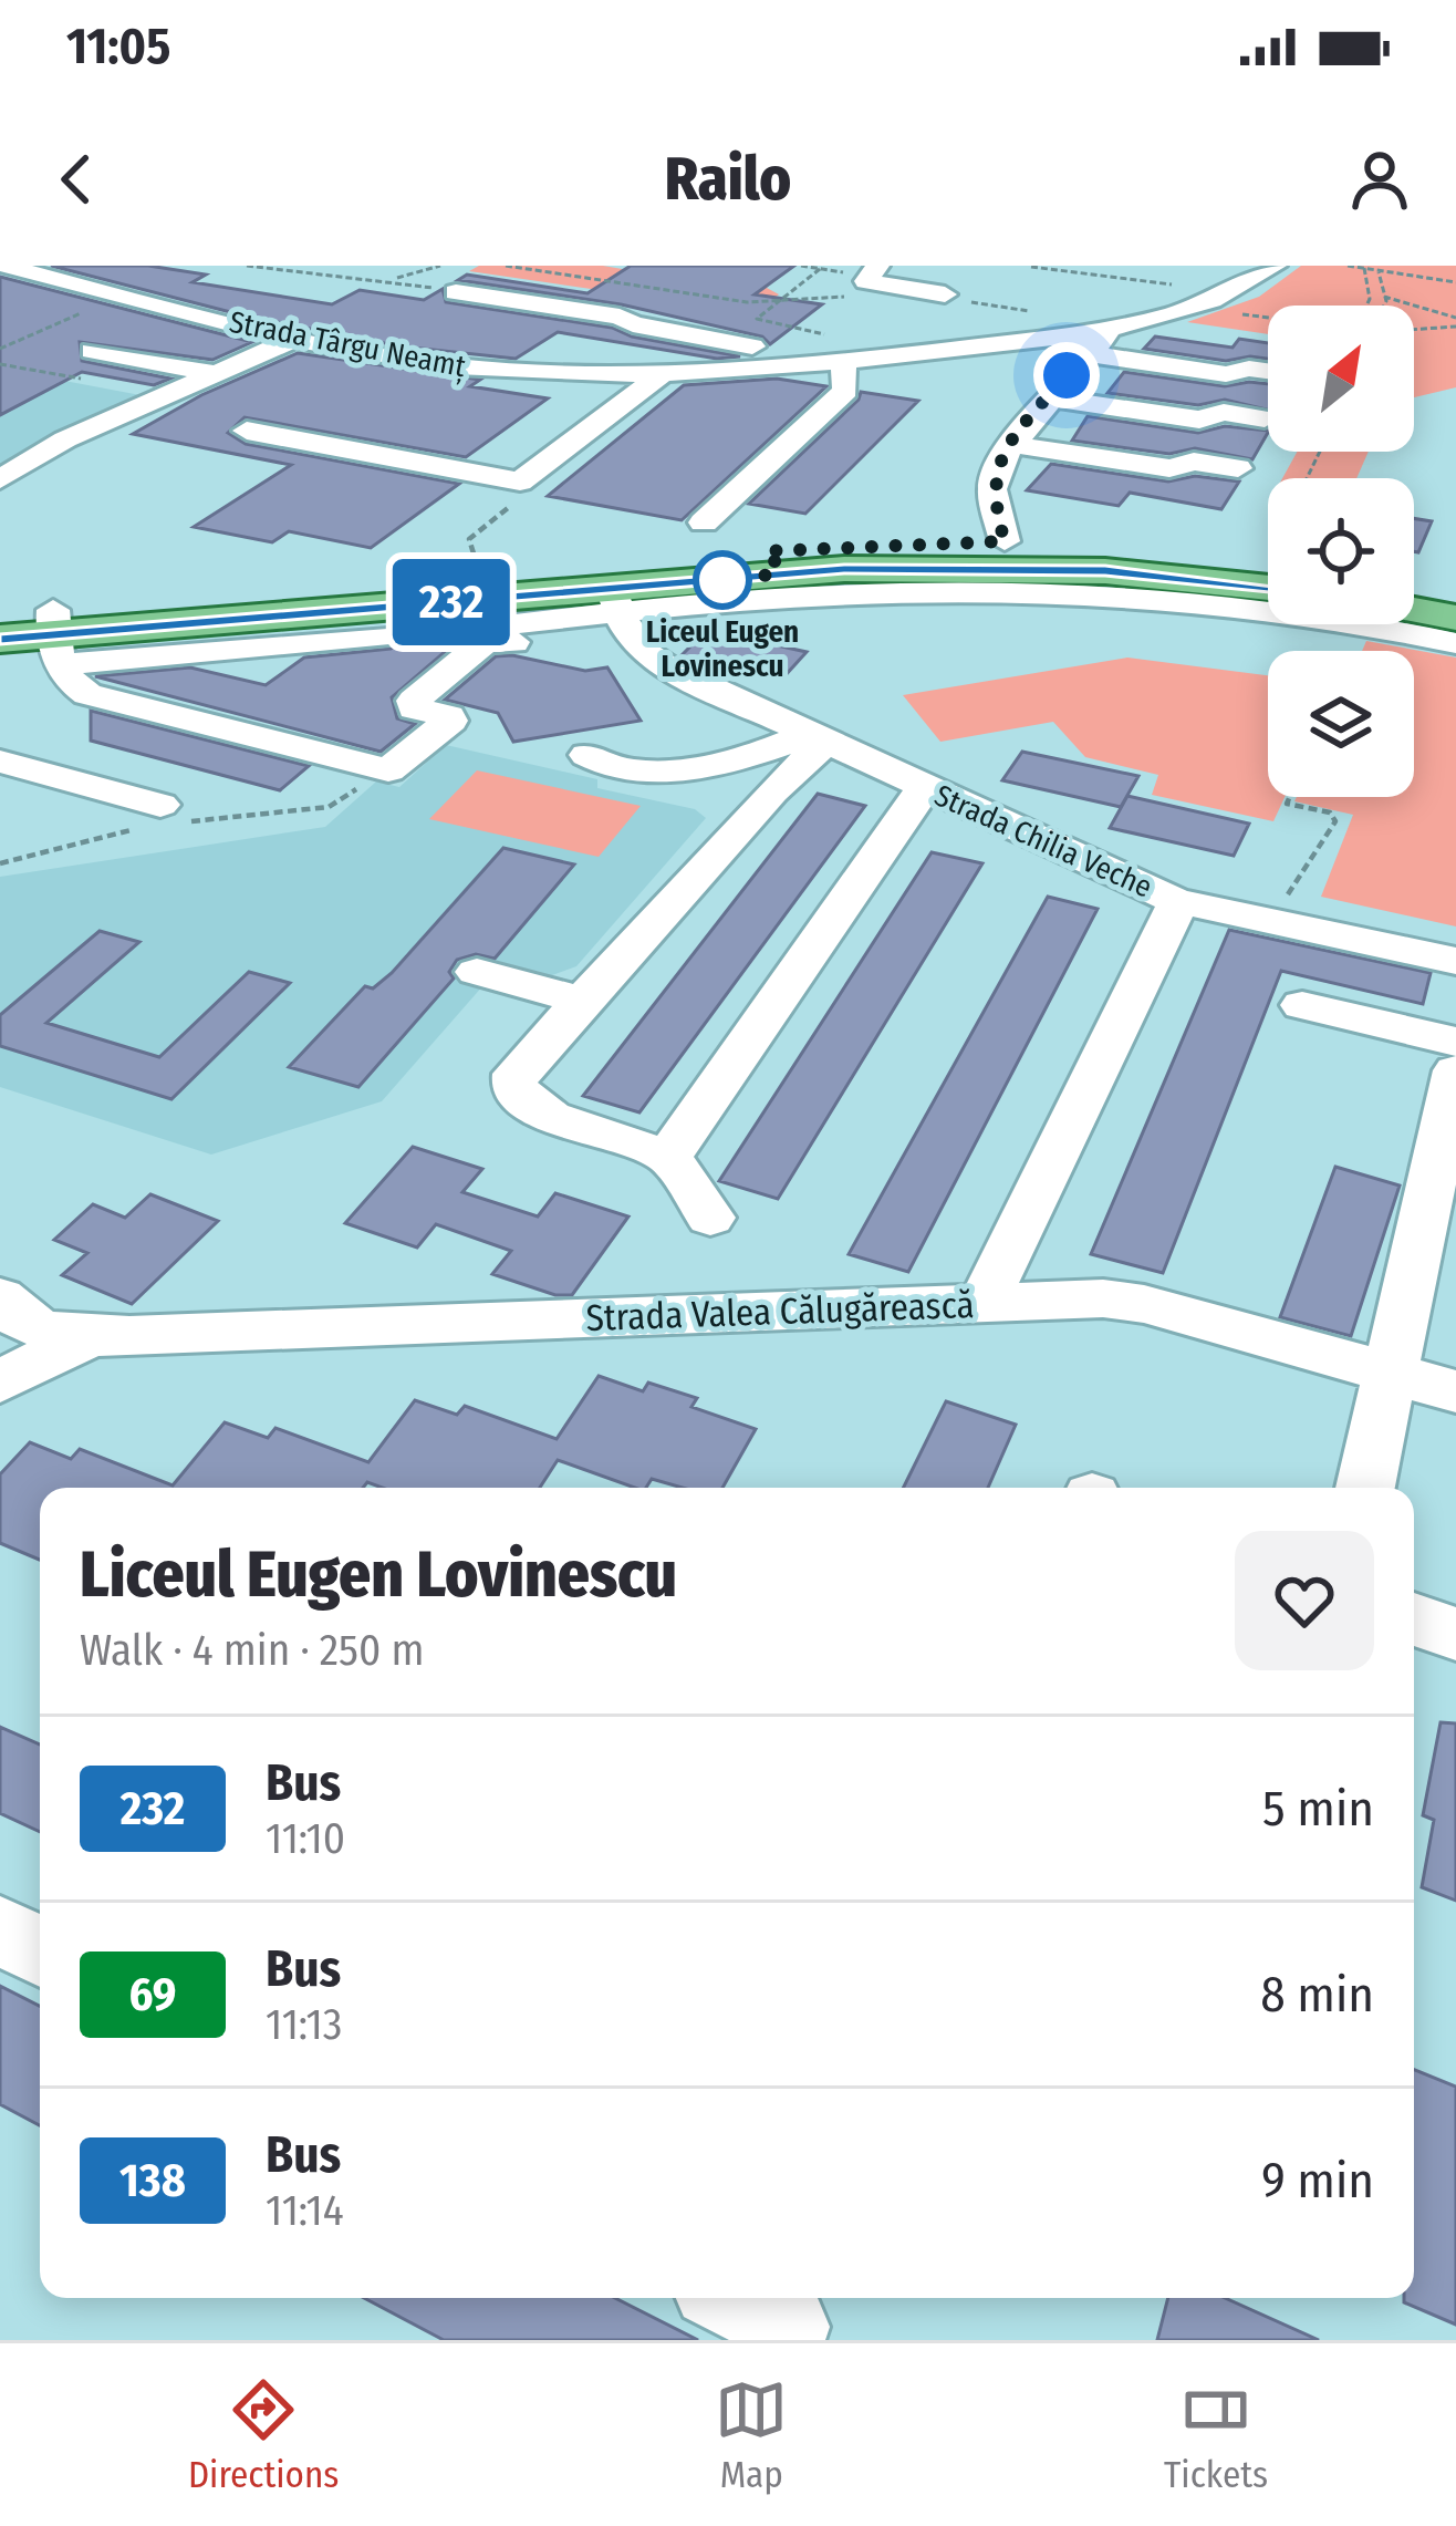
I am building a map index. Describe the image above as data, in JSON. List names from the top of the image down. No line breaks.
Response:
{"streets":{"street":["Strada Târgu Neamț","Strada Chilia Veche","Strada Valea Călugărească"]},"crossings":[["Strada Chilia Veche","Strada Valea Călugărească"]],"places":["Liceul Eugen Lovinescu"],"lines":["bus line 232"],"north":"top right","page":{"status":"11:05","header":"Railo","on_map":"232","heading":["Liceul Eugen Lovinescu","Walk · 4 min · 250 m"],"list":[{"mark":"232","name":"Bus","note":"11:10","value":"5 min"},{"mark":"69","name":"Bus","note":"11:13","value":"8 min"},{"mark":"138","name":"Bus","note":"11:14","value":"9 min"}],"tabs":["Directions","Map","Tickets"]}}
